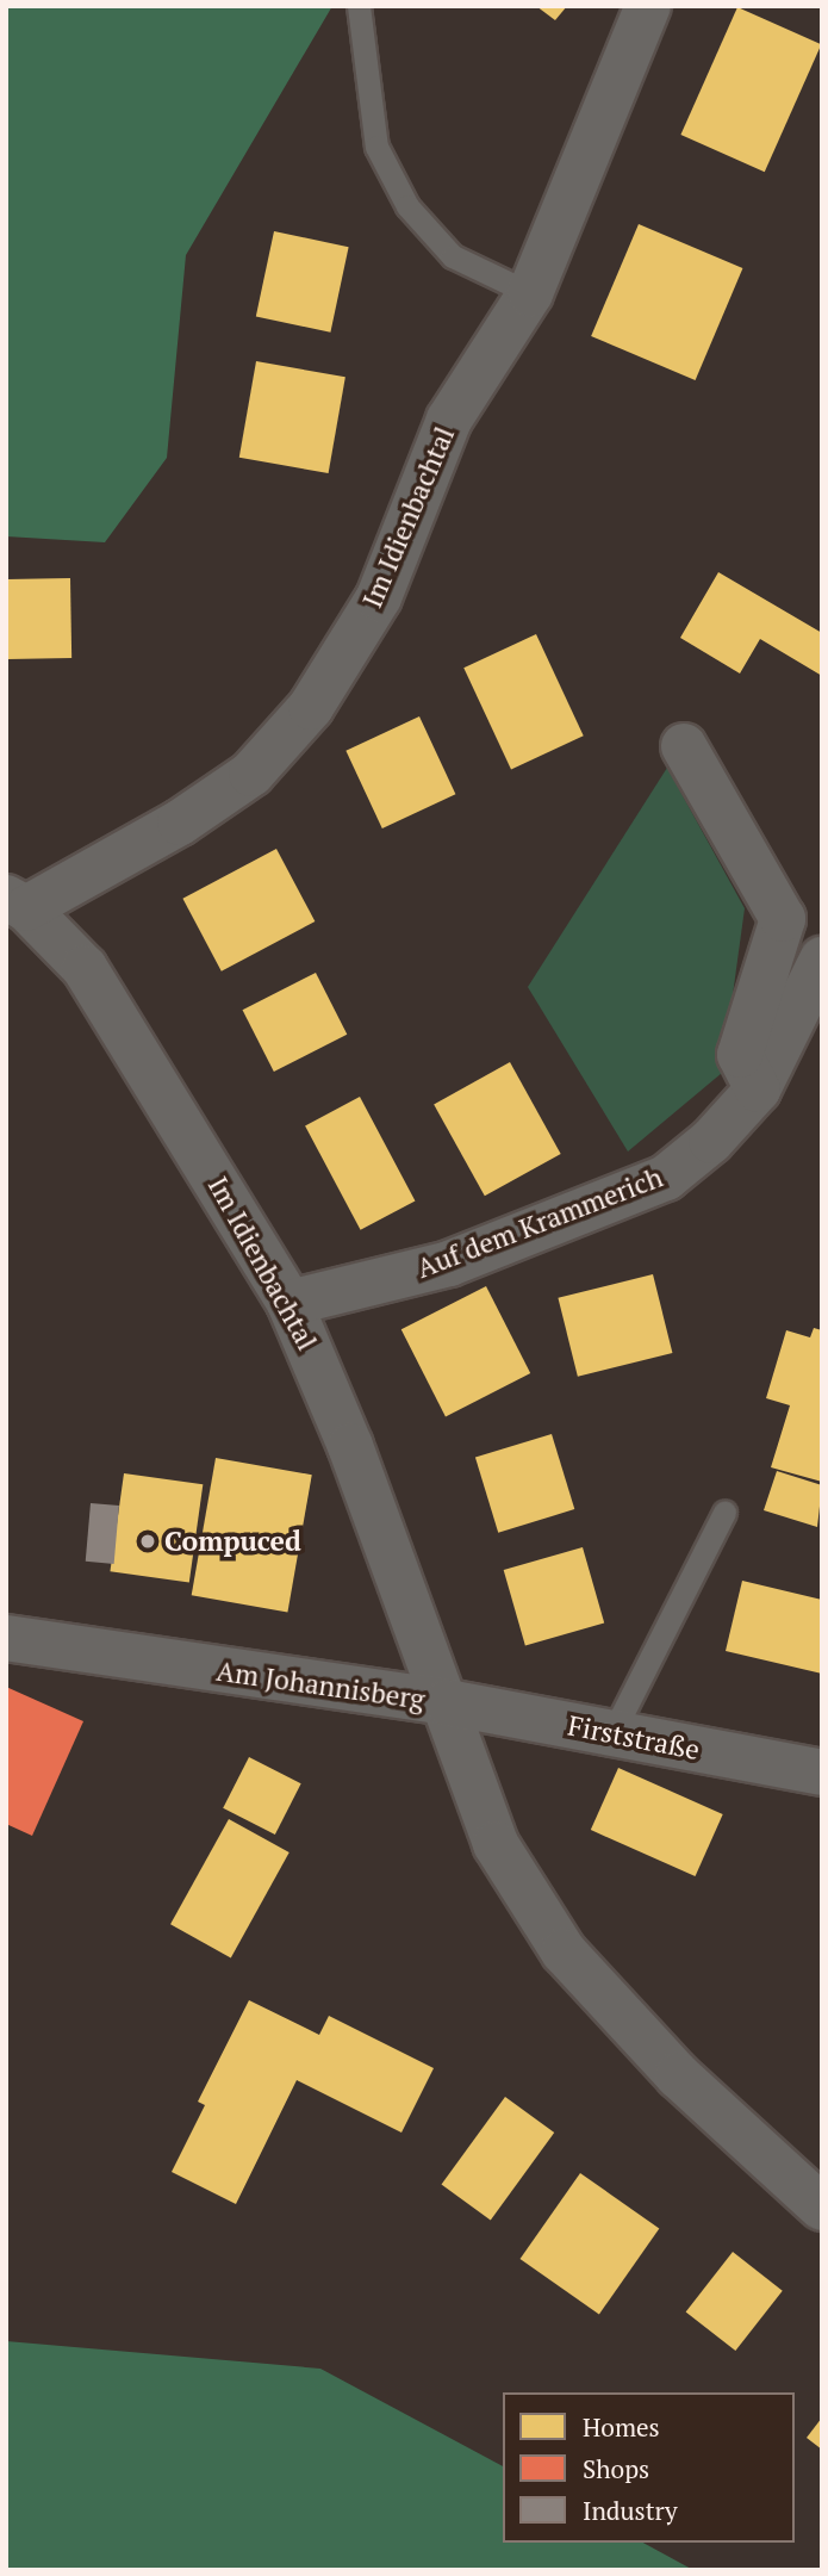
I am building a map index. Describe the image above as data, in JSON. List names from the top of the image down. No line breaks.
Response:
{"streets":{"street":["Im Idienbachtal","Auf dem Krammerich","Am Johannisberg","Firststraße"]},"crossings":[["Im Idienbachtal","Auf dem Krammerich"],["Im Idienbachtal","Am Johannisberg"],["Im Idienbachtal","Firststraße"],["Am Johannisberg","Firststraße"]],"places":["Compuced"],"legend":["Homes","Shops","Industry"]}
